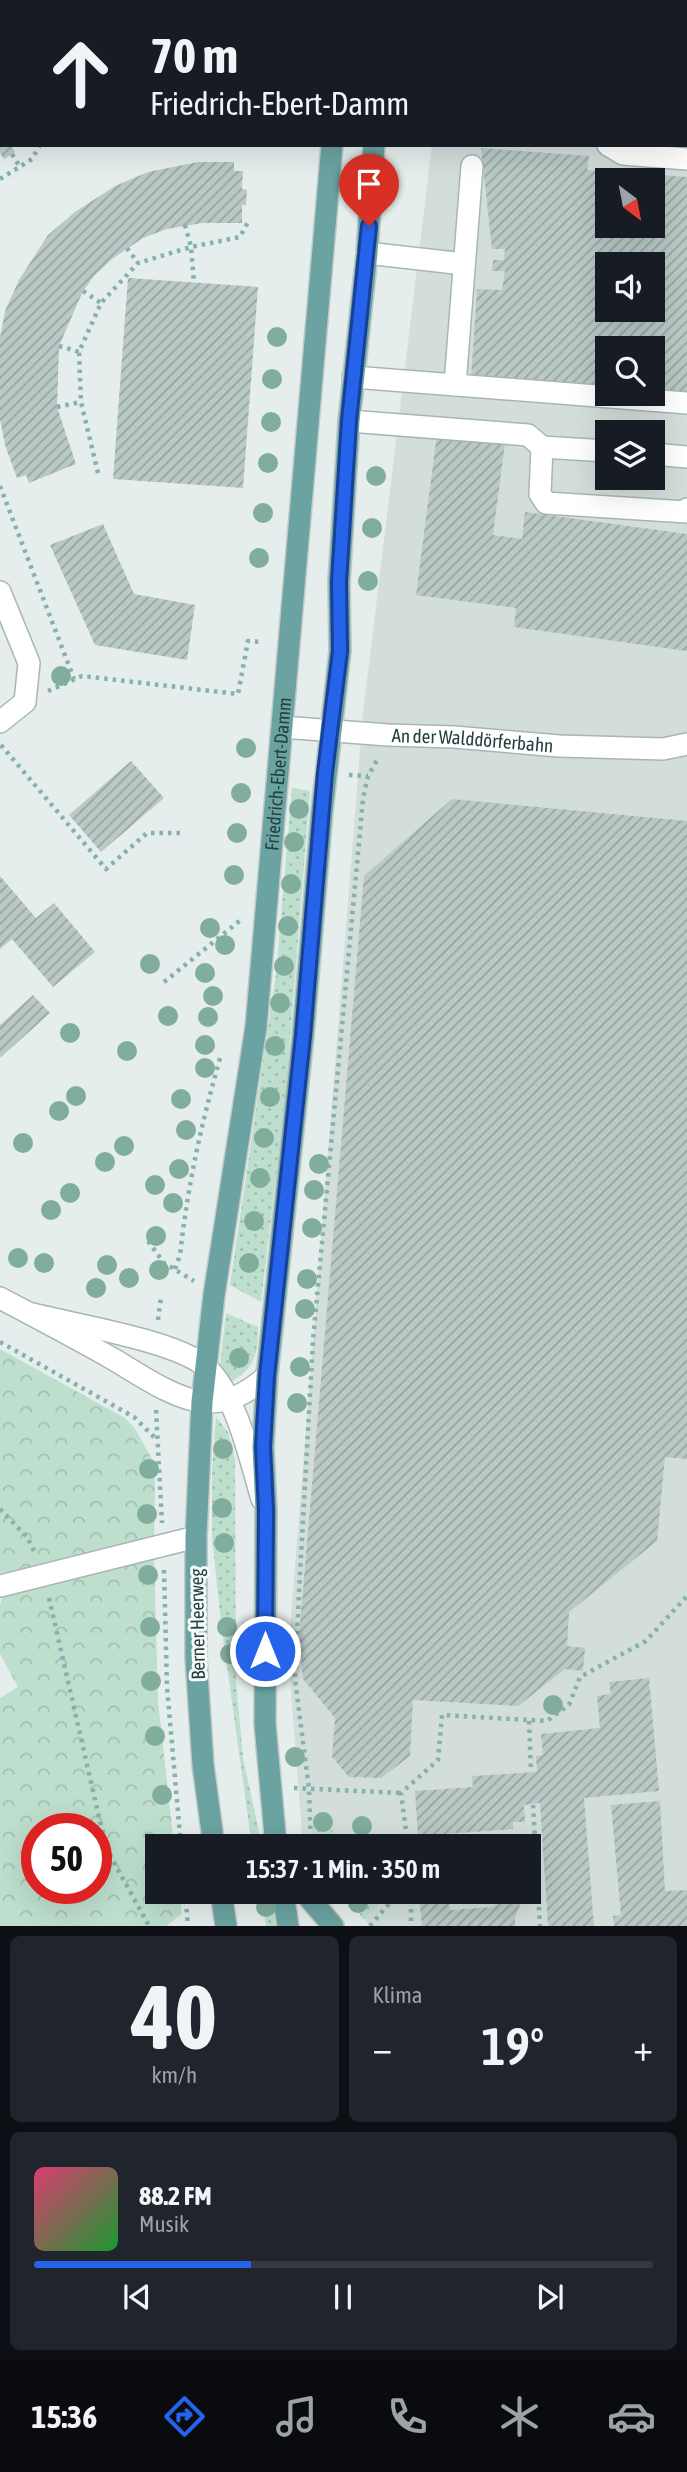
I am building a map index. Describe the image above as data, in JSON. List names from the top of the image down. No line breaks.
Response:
{"streets":{"main road":["Friedrich-Ebert-Damm","Berner Heerweg"],"street":["An der Walddörferbahn"]},"crossings":[["An der Walddörferbahn","Friedrich-Ebert-Damm"],["Friedrich-Ebert-Damm","Berner Heerweg"]],"north":"bottom right","page":{"turn":["70 m","Friedrich-Ebert-Damm"],"limit":"50","trip":"15:37 · 1 Min. · 350 m","tile":[["40","km/h"],"Klima"],"heat":["−","19°","+"],"song":["88.2 FM","Musik"],"tabs":"15:36"}}
